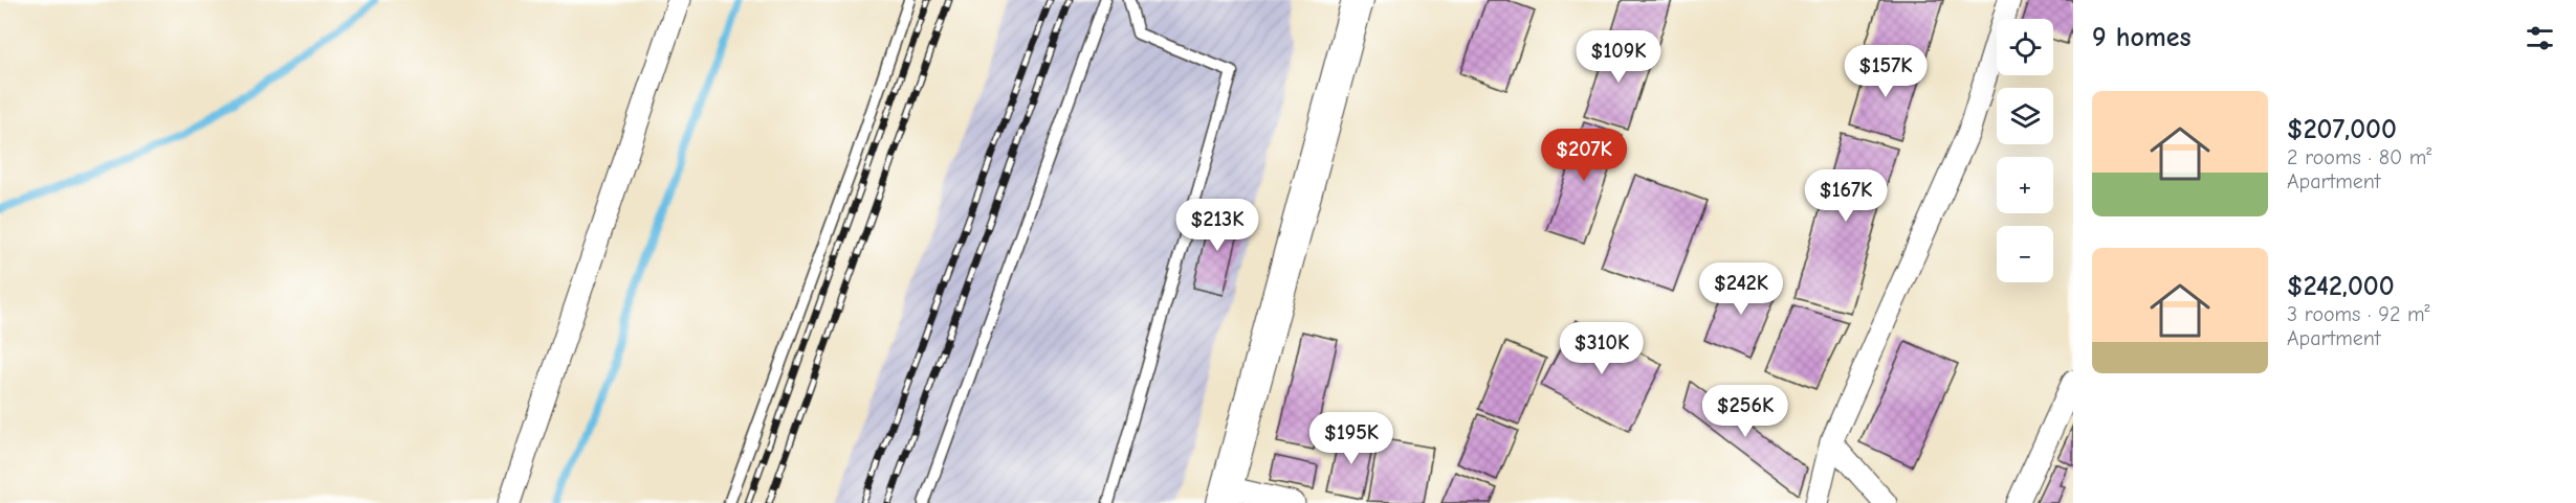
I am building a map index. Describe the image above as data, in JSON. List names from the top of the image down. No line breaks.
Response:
{"page":{"heading":"9 homes","map_buttons":["+","−"],"price":["$109K","$157K","$207K","$167K","$213K","$242K","$310K","$256K","$195K"],"list":[{"name":"$207,000","note":"2 rooms · 80 m² · Apartment"},{"name":"$242,000","note":"3 rooms · 92 m² · Apartment"}]}}
